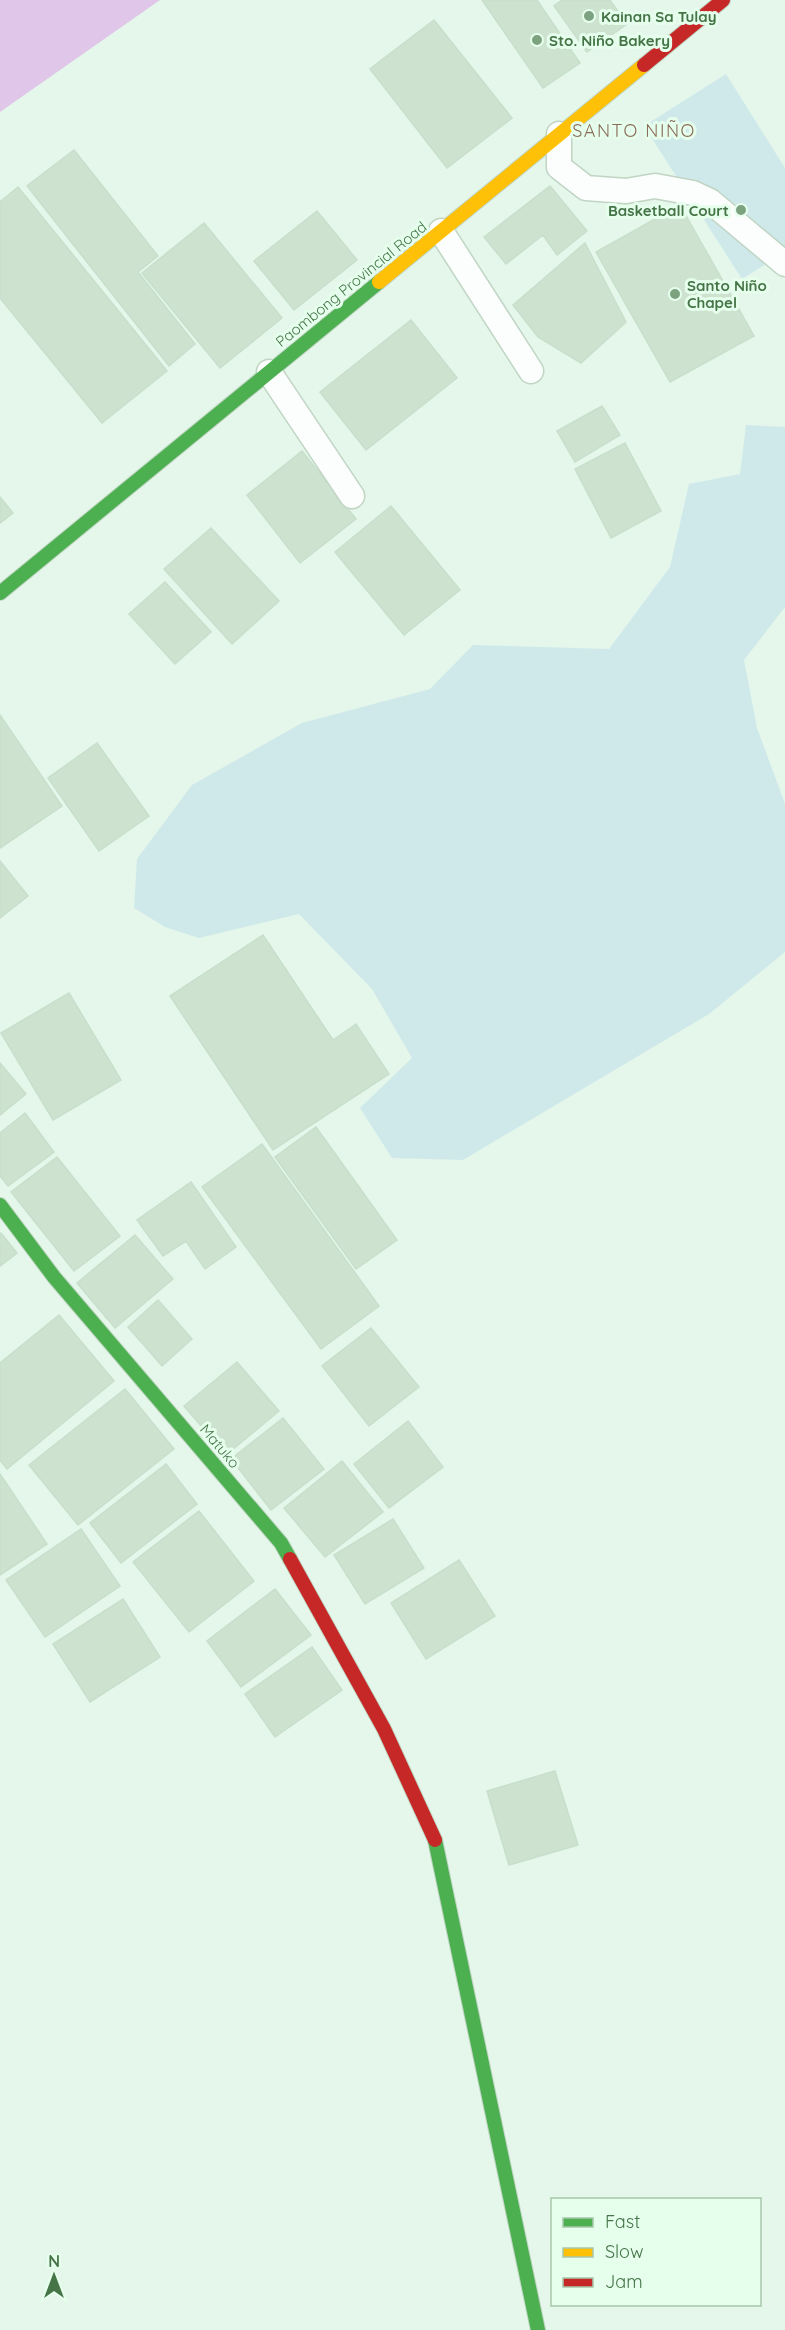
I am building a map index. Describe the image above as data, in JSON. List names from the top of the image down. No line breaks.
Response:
{"streets":{"street":["Paombong Provincial Road","Matuko"]},"districts":["SANTO NIÑO"],"places":["Kainan Sa Tulay","Sto. Niño Bakery","Basketball Court","Santo Niño Chapel"],"legend":["Fast","Slow","Jam"],"north":"top"}
